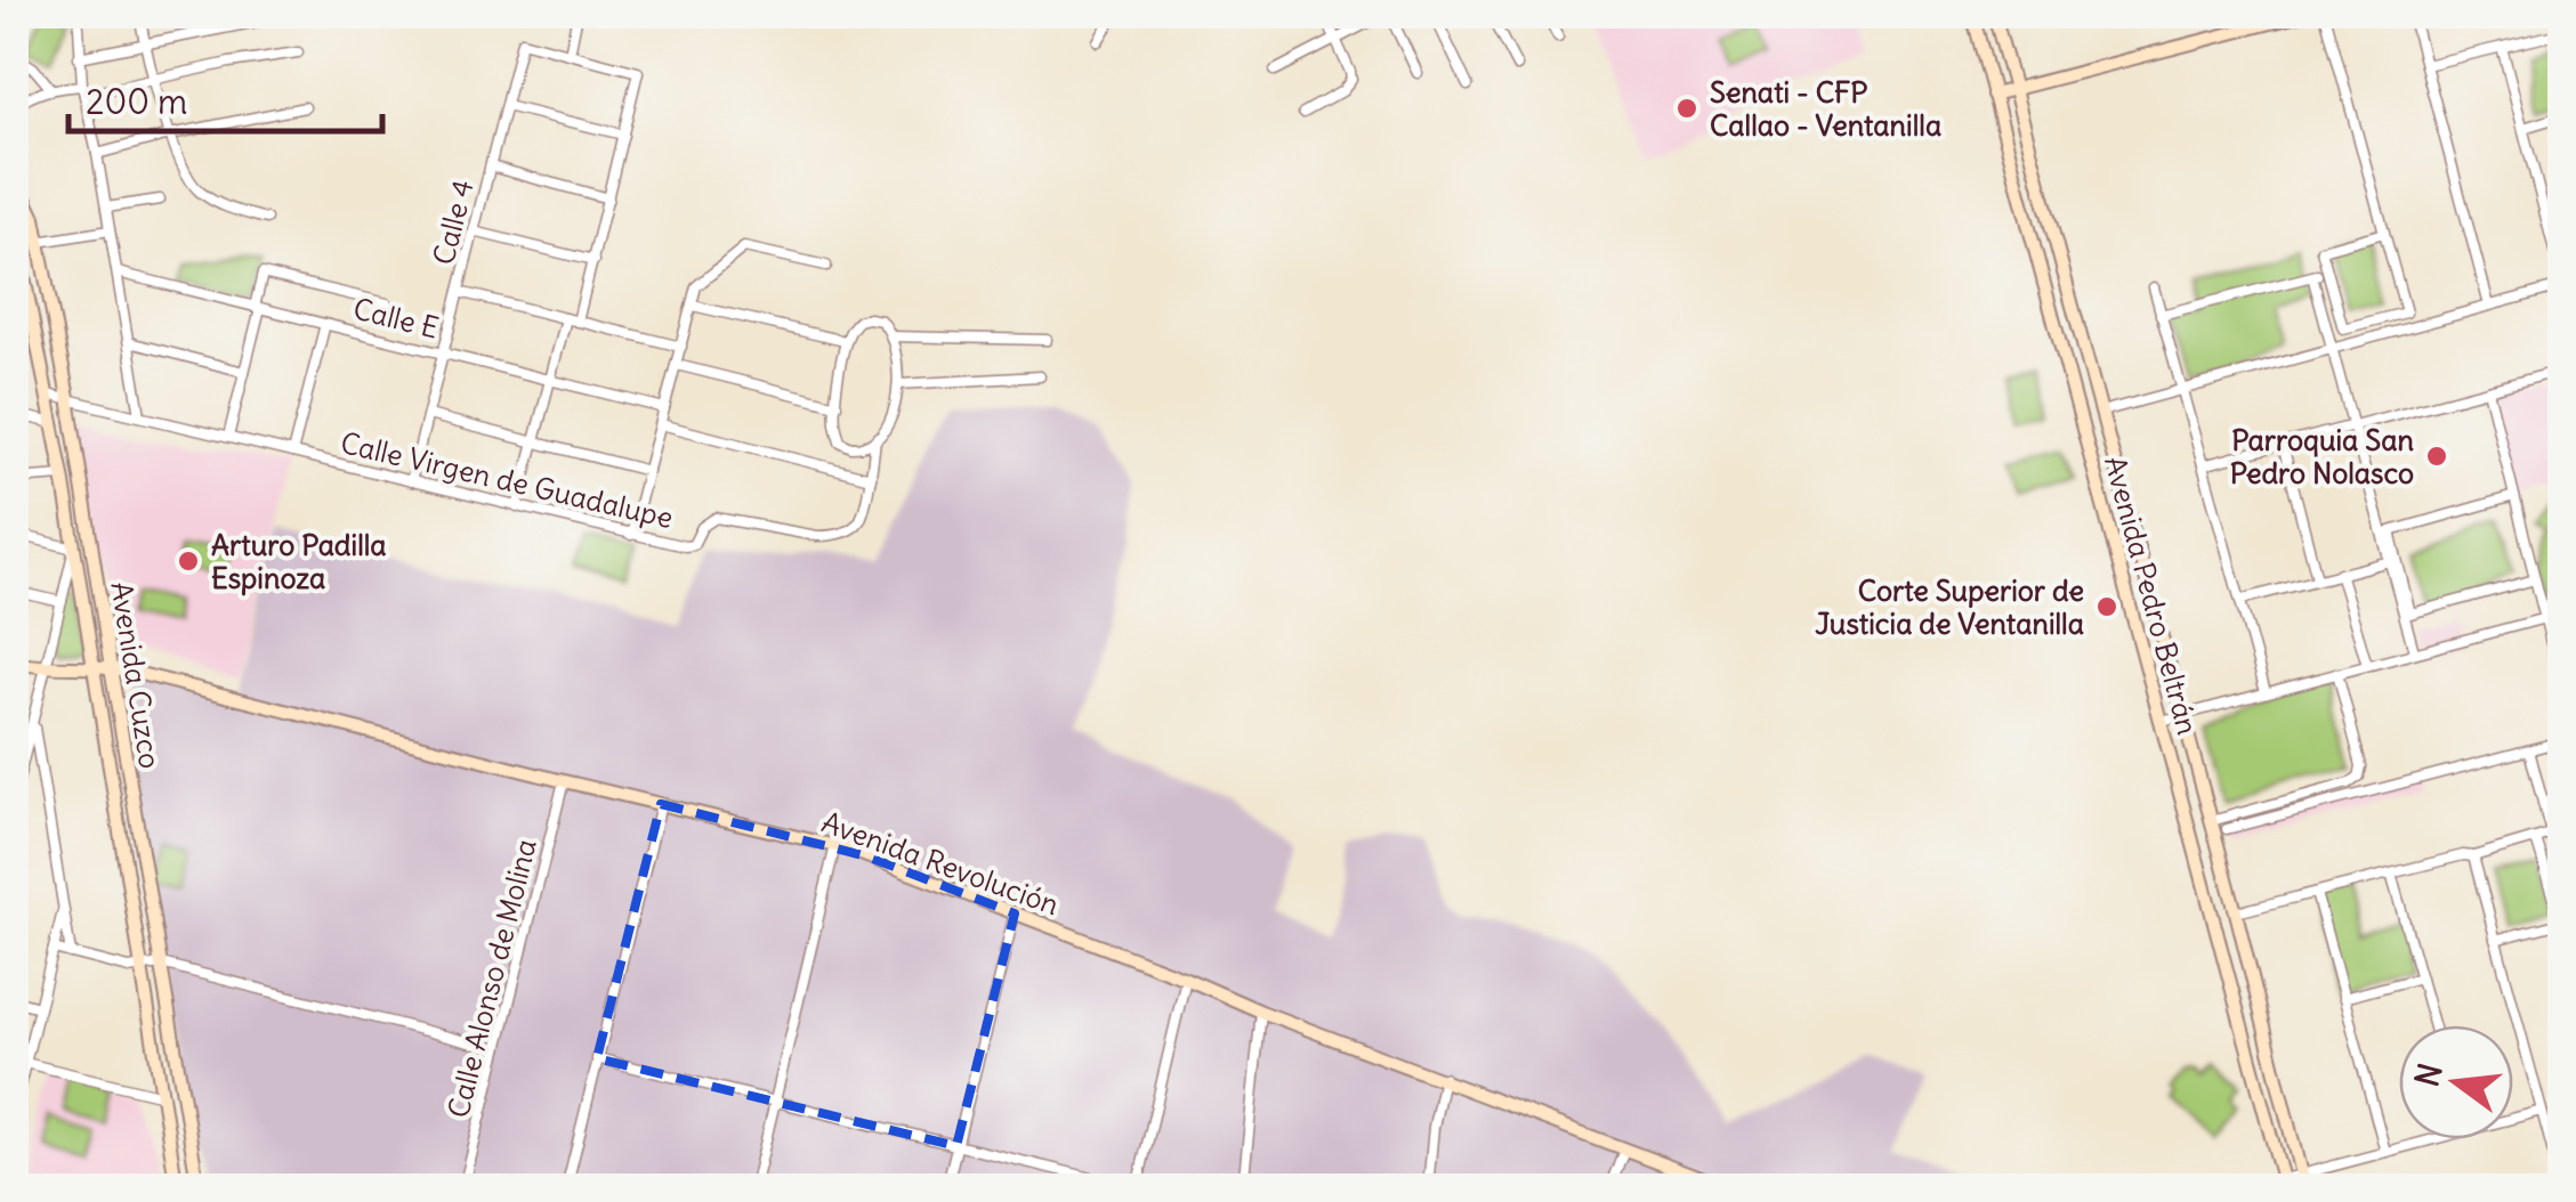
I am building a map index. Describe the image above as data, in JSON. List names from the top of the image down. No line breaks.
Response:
{"streets":{"street":["Calle 4","Calle E","Calle Virgen de Guadalupe","Avenida Pedro Beltrán","Avenida Cuzco","Avenida Revolución","Calle Alonso de Molina"]},"crossings":[["Calle 4","Calle E"],["Calle 4","Calle Virgen de Guadalupe"],["Calle Virgen de Guadalupe","Avenida Cuzco"],["Avenida Cuzco","Avenida Revolución"],["Avenida Revolución","Calle Alonso de Molina"]],"places":["Senati - CFP Callao - Ventanilla","Parroquia San Pedro Nolasco","Arturo Padilla Espinoza","Corte Superior de Justicia de Ventanilla"],"scale_bar":"200 m","north":"left"}
